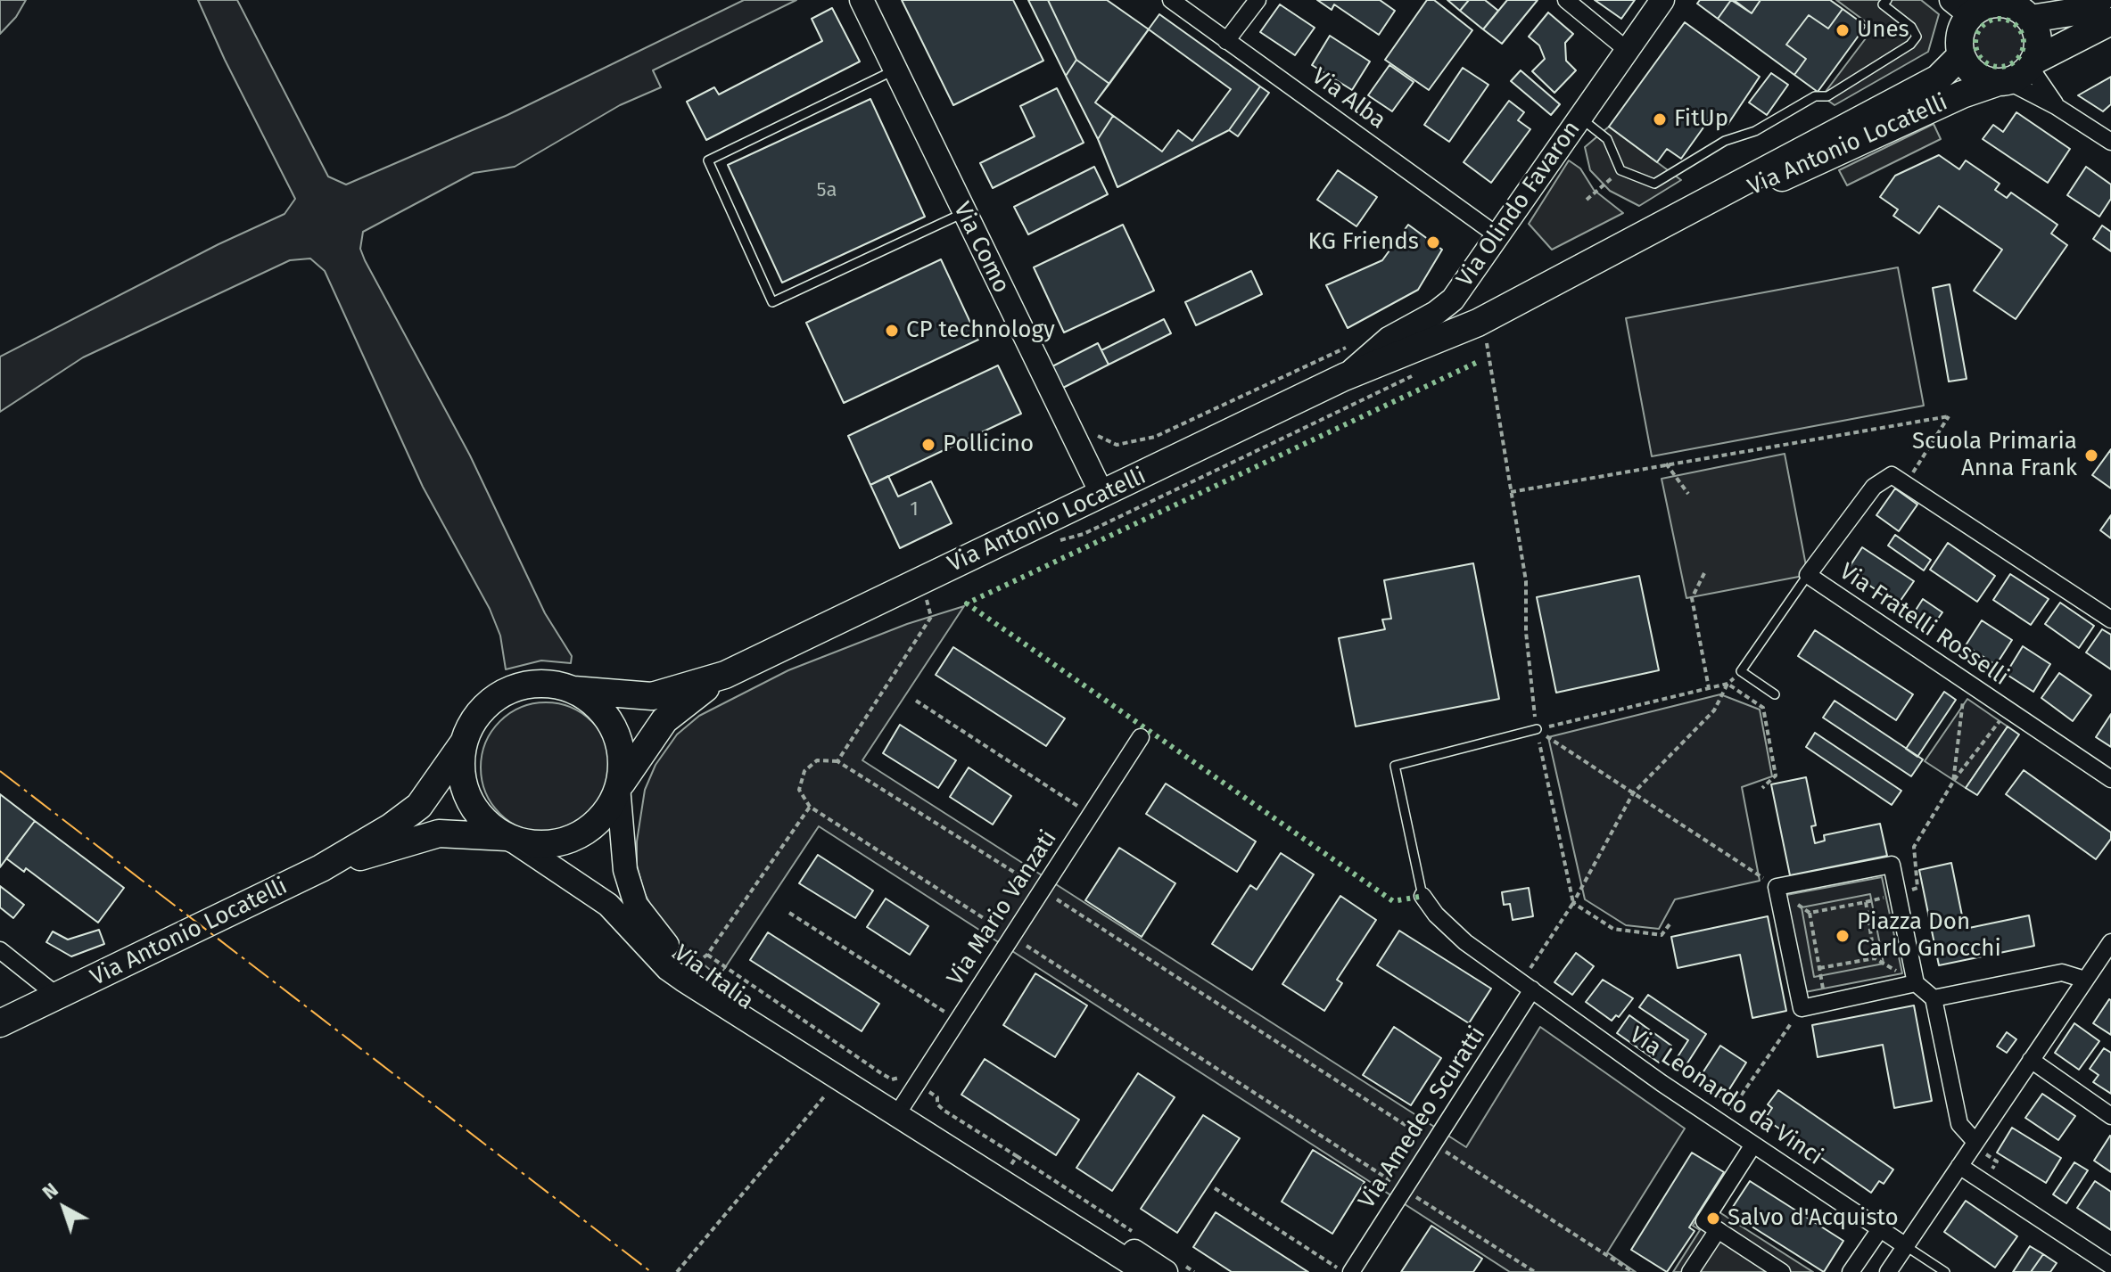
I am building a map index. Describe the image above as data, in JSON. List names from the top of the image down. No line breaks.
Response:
{"streets":{"main road":["Via Antonio Locatelli"],"street":["Via Alba","Via Olindo Favaron","Via Como","Via Fratelli Rosselli","Via Mario Vanzati","Via Italia","Via Leonardo da Vinci","Via Amedeo Scuratti"]},"crossings":[["Via Alba","Via Olindo Favaron"],["Via Antonio Locatelli","Via Olindo Favaron"],["Via Antonio Locatelli","Via Como"],["Via Antonio Locatelli","Via Italia"],["Via Mario Vanzati","Via Italia"],["Via Leonardo da Vinci","Via Amedeo Scuratti"]],"places":["Unes","FitUp","KG Friends","CP technology","Pollicino","Scuola Primaria Anna Frank","Piazza Don Carlo Gnocchi","Salvo d'Acquisto"],"house_numbers":["5a","1"],"north":"top left"}
